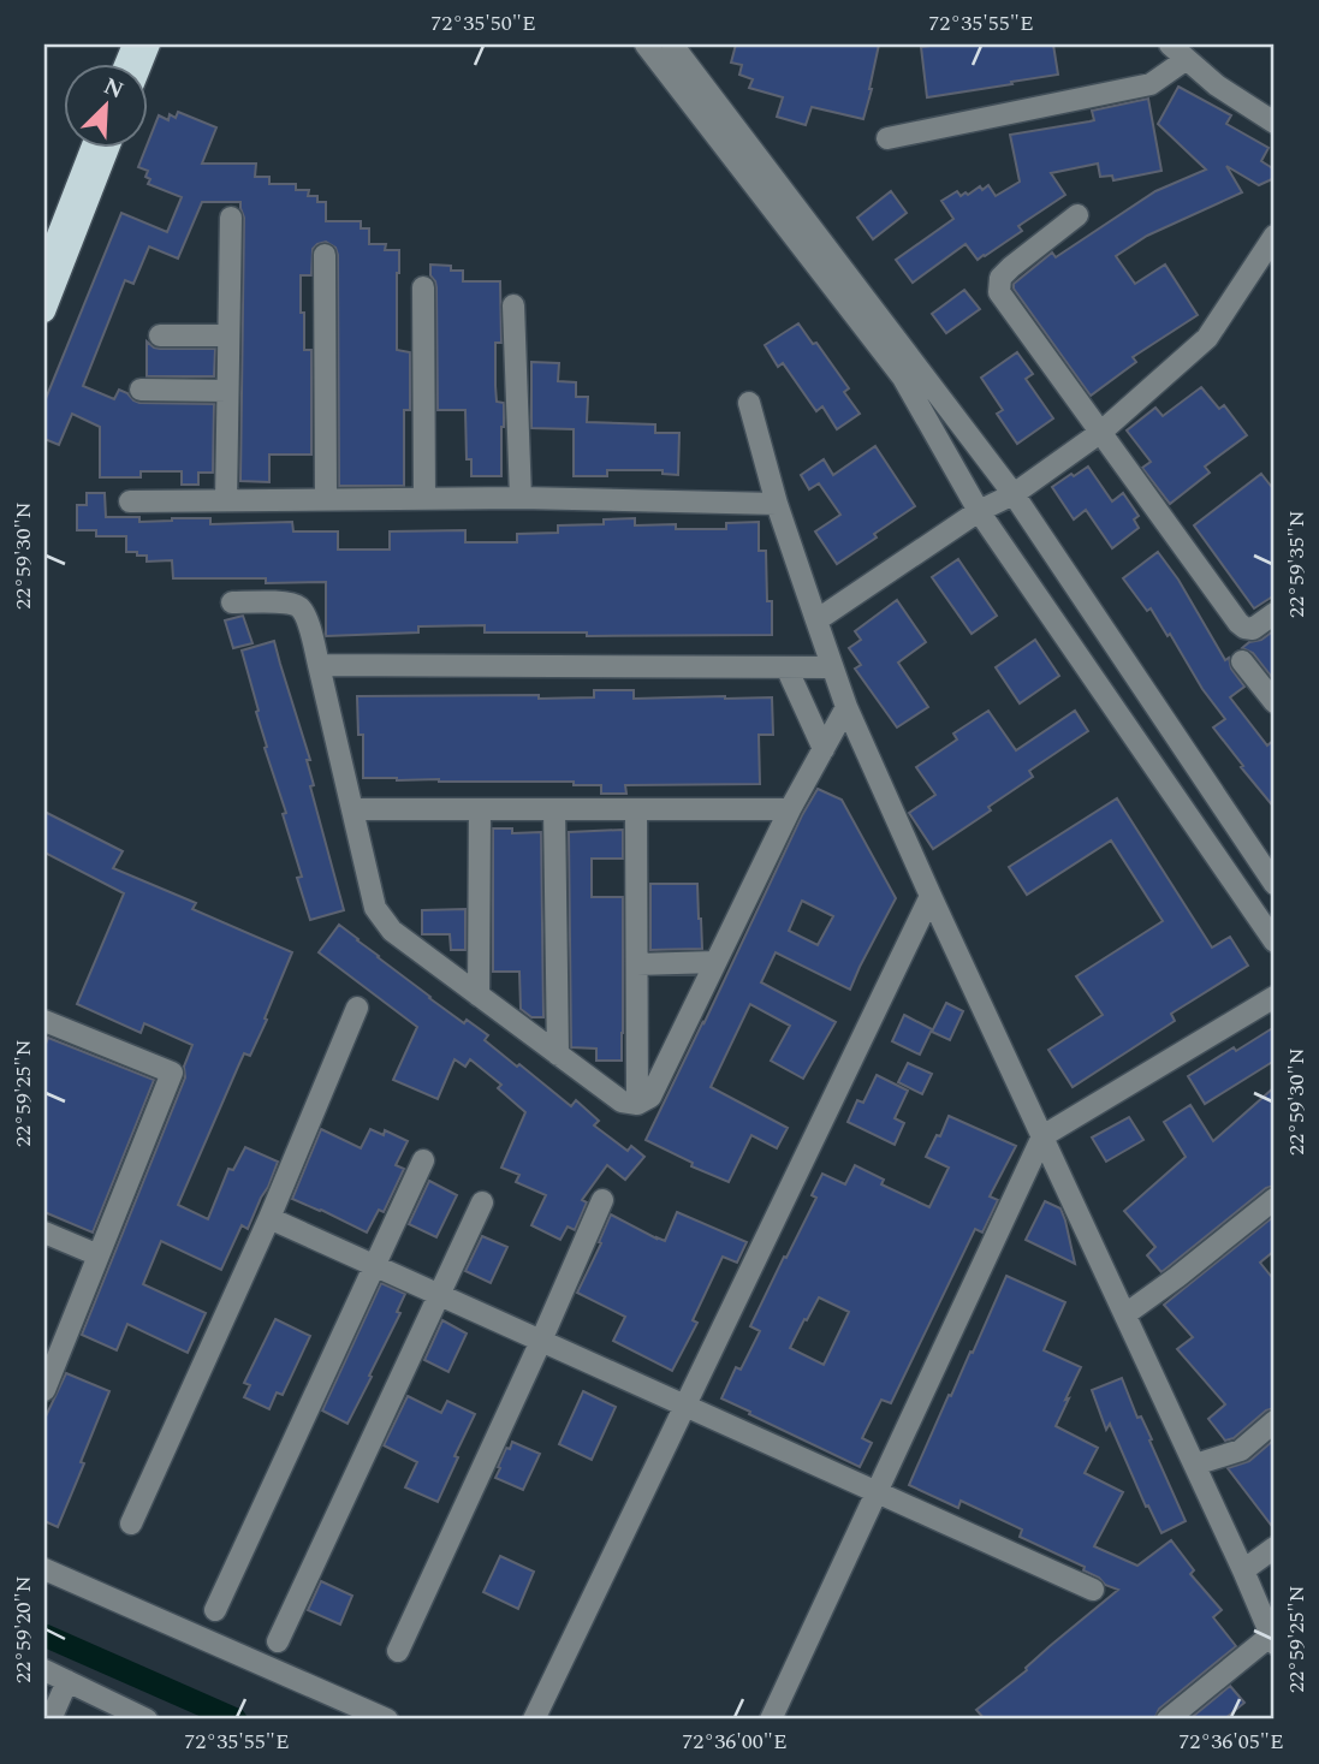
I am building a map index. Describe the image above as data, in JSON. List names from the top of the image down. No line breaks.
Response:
{"north":"top right","coordinates":["72°35'50\"E","72°35'55\"E","22°59'30\"N","22°59'35\"N","22°59'25\"N","22°59'20\"N","72°36'00\"E","72°36'05\"E"]}
